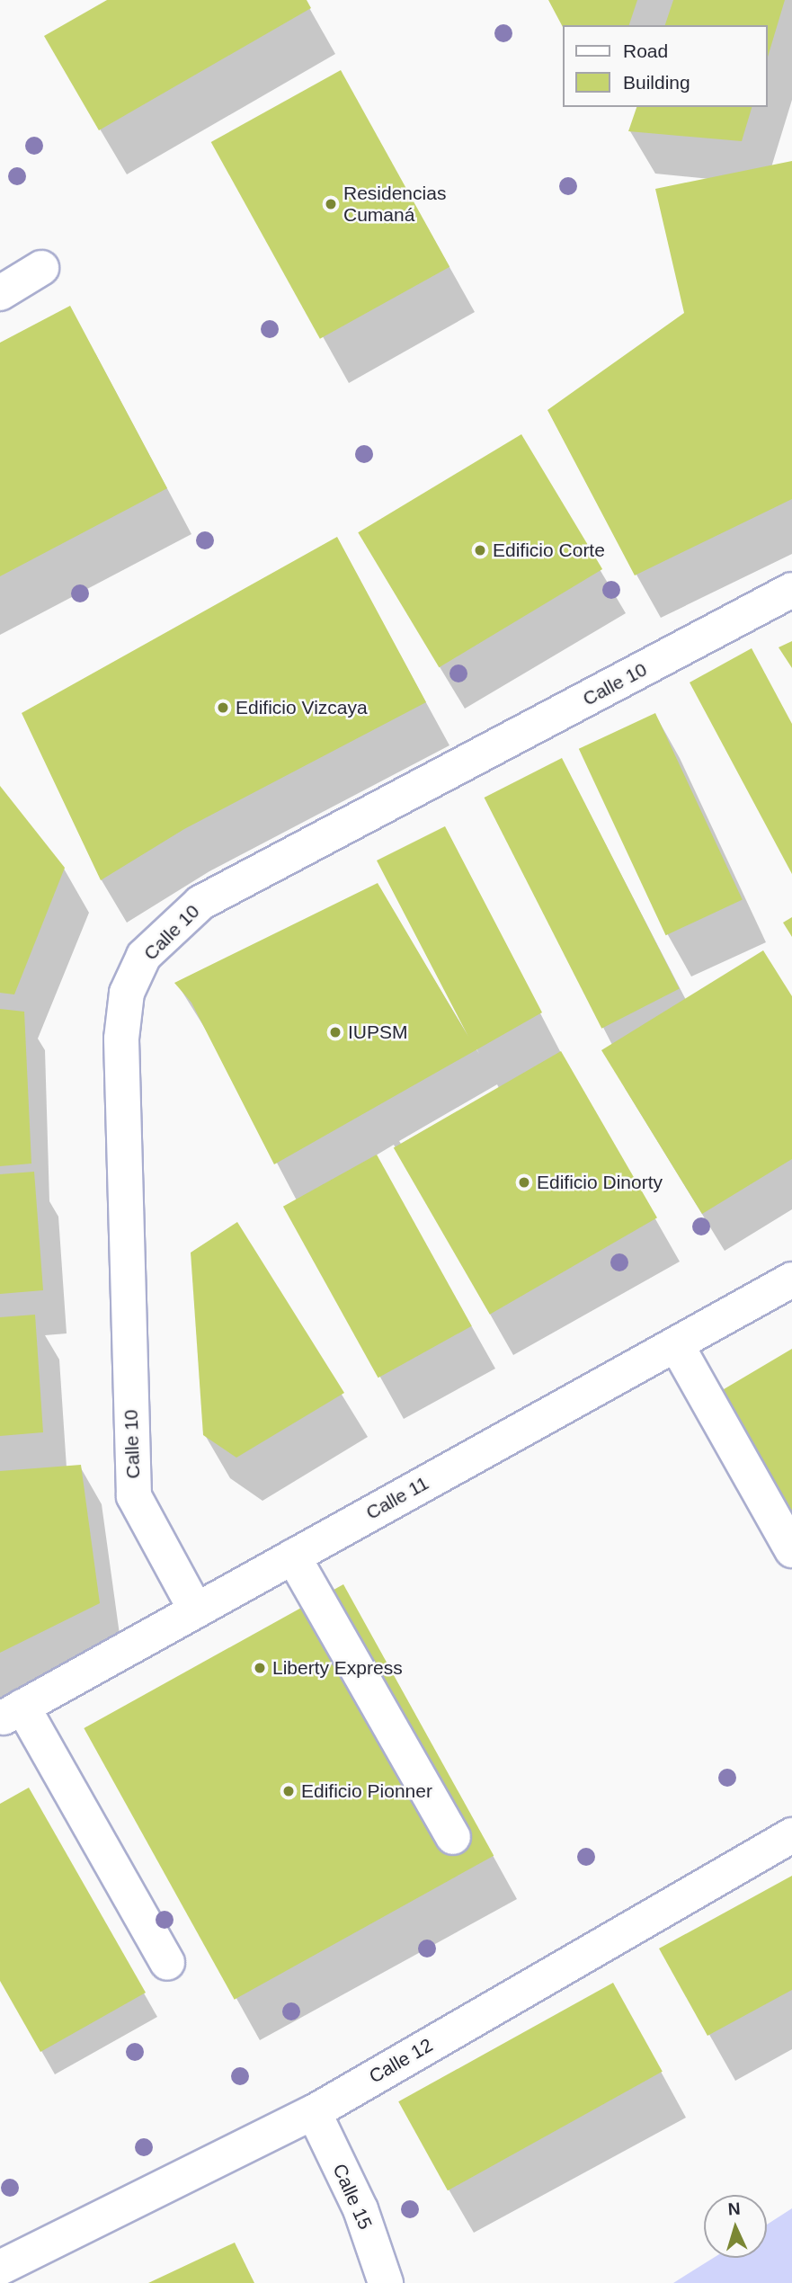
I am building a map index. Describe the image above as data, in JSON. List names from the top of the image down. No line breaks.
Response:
{"streets":{"street":["Calle 10","Calle 11","Calle 12","Calle 15"]},"crossings":[["Calle 10","Calle 11"],["Calle 12","Calle 15"]],"places":["Residencias Cumaná","Edificio Corte","Edificio Vizcaya","IUPSM","Edificio Dinorty","Liberty Express","Edificio Pionner"],"legend":["Road","Building"],"north":"top"}
